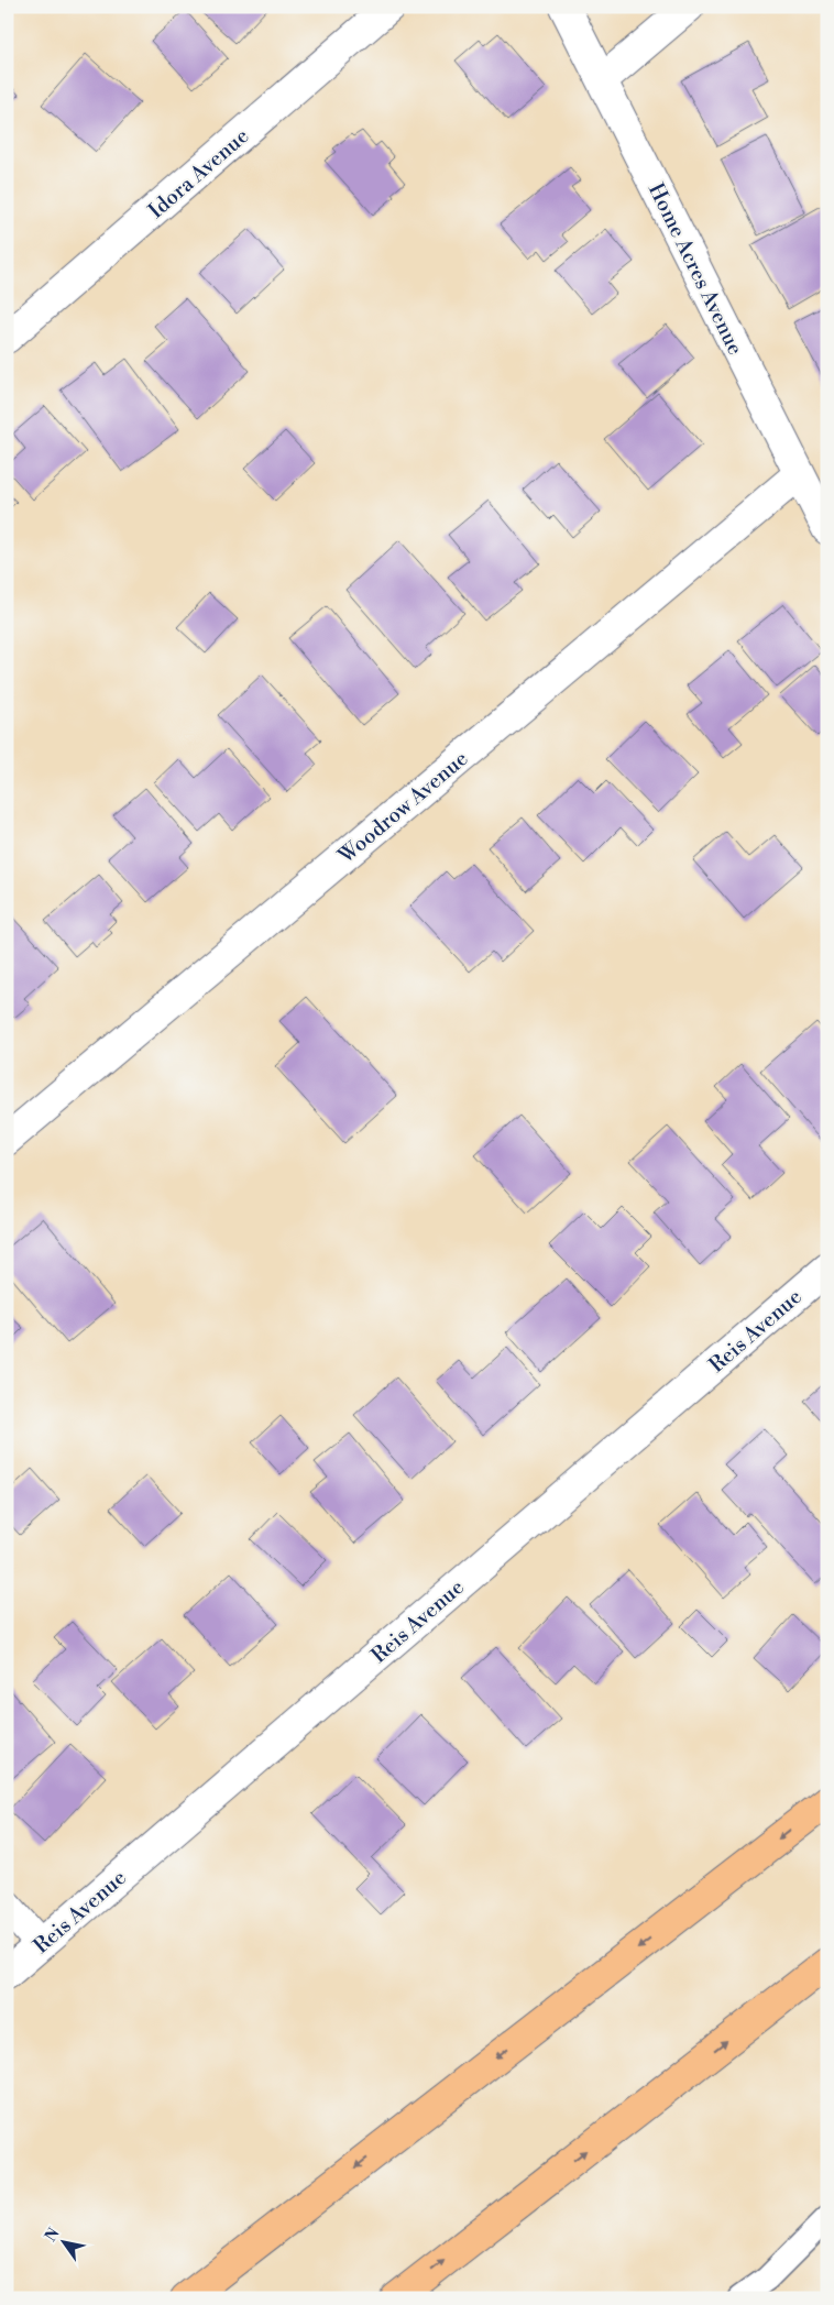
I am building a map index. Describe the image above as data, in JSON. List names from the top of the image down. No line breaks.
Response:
{"streets":{"street":["Idora Avenue","Home Acres Avenue","Woodrow Avenue","Reis Avenue"]},"crossings":[["Home Acres Avenue","Woodrow Avenue"]],"north":"top left"}
